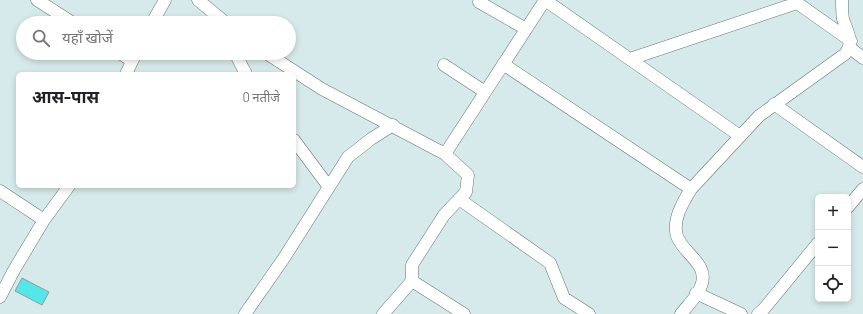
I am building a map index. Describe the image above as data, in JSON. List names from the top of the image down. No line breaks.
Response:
{"page":{"search":"यहाँ खोजें","heading":["आस-पास","0 नतीजे"],"map_buttons":["+","−"]}}
